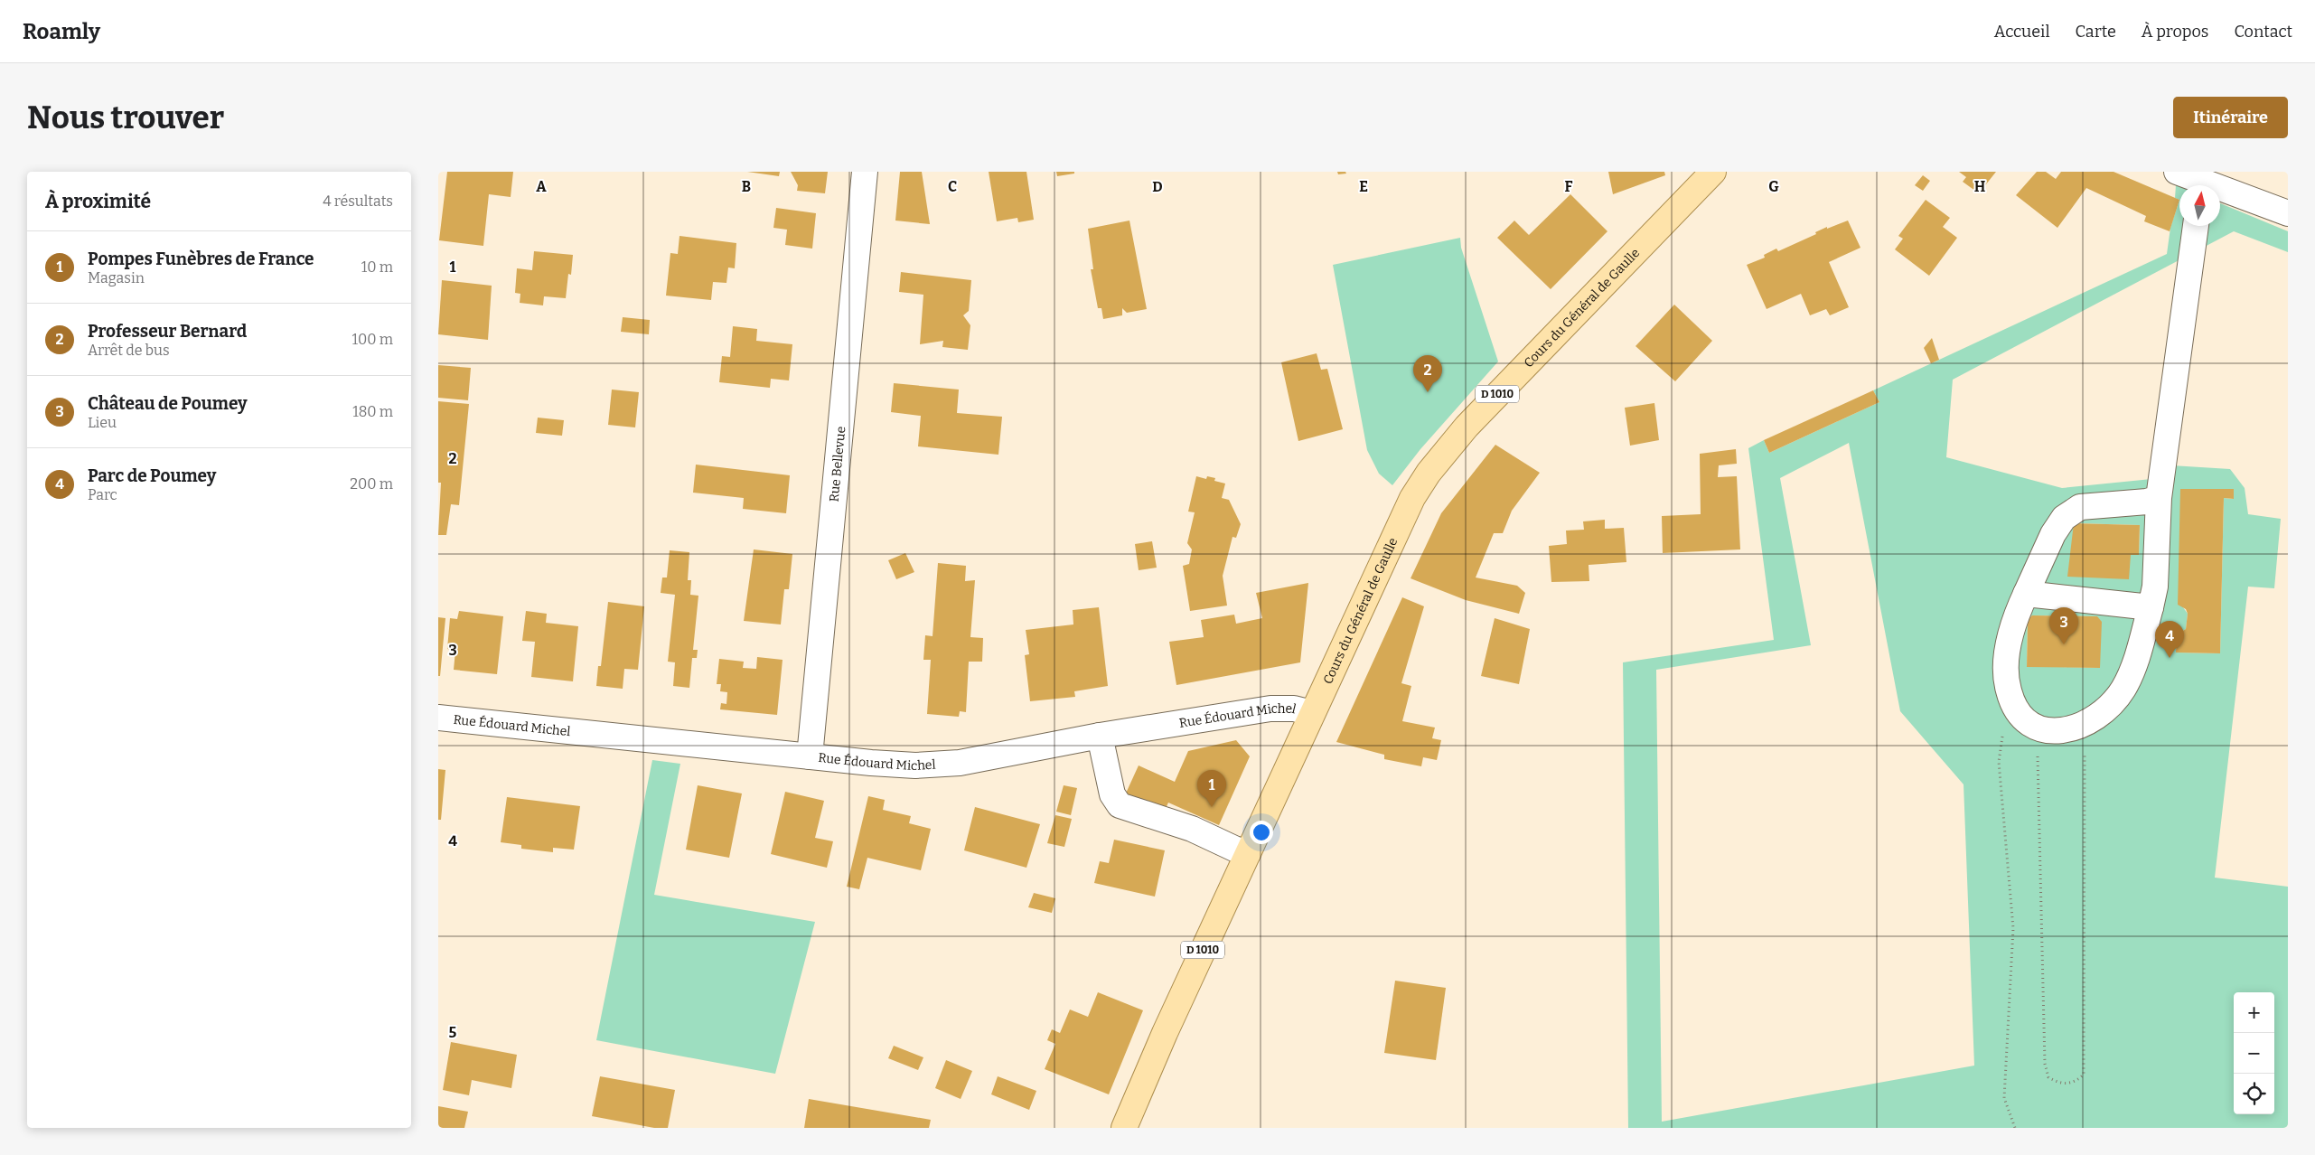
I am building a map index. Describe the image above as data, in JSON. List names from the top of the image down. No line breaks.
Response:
{"streets":{"main road":["Cours du Général de Gaulle","D 1010"],"street":["Rue Bellevue","Rue Édouard Michel"]},"crossings":[["Cours du Général de Gaulle","Rue Édouard Michel"],["Rue Bellevue","Rue Édouard Michel"]],"north":"top","page":{"header":"Roamly","nav":["Accueil","Carte","À propos","Contact"],"buttons":"Itinéraire","title":"Nous trouver","heading":["À proximité","4 résultats"],"list":[{"mark":"1","name":"Pompes Funèbres de France","note":"Magasin","value":"10 m"},{"mark":"2","name":"Professeur Bernard","note":"Arrêt de bus","value":"100 m"},{"mark":"3","name":"Château de Poumey","note":"Lieu","value":"180 m"},{"mark":"4","name":"Parc de Poumey","note":"Parc","value":"200 m"}],"pins":["2","3","4","1"],"map_buttons":["+","−"]},"grid":{"columns":["A","B","C","D","E","F","G","H"],"rows":["1","2","3","4","5"]}}
